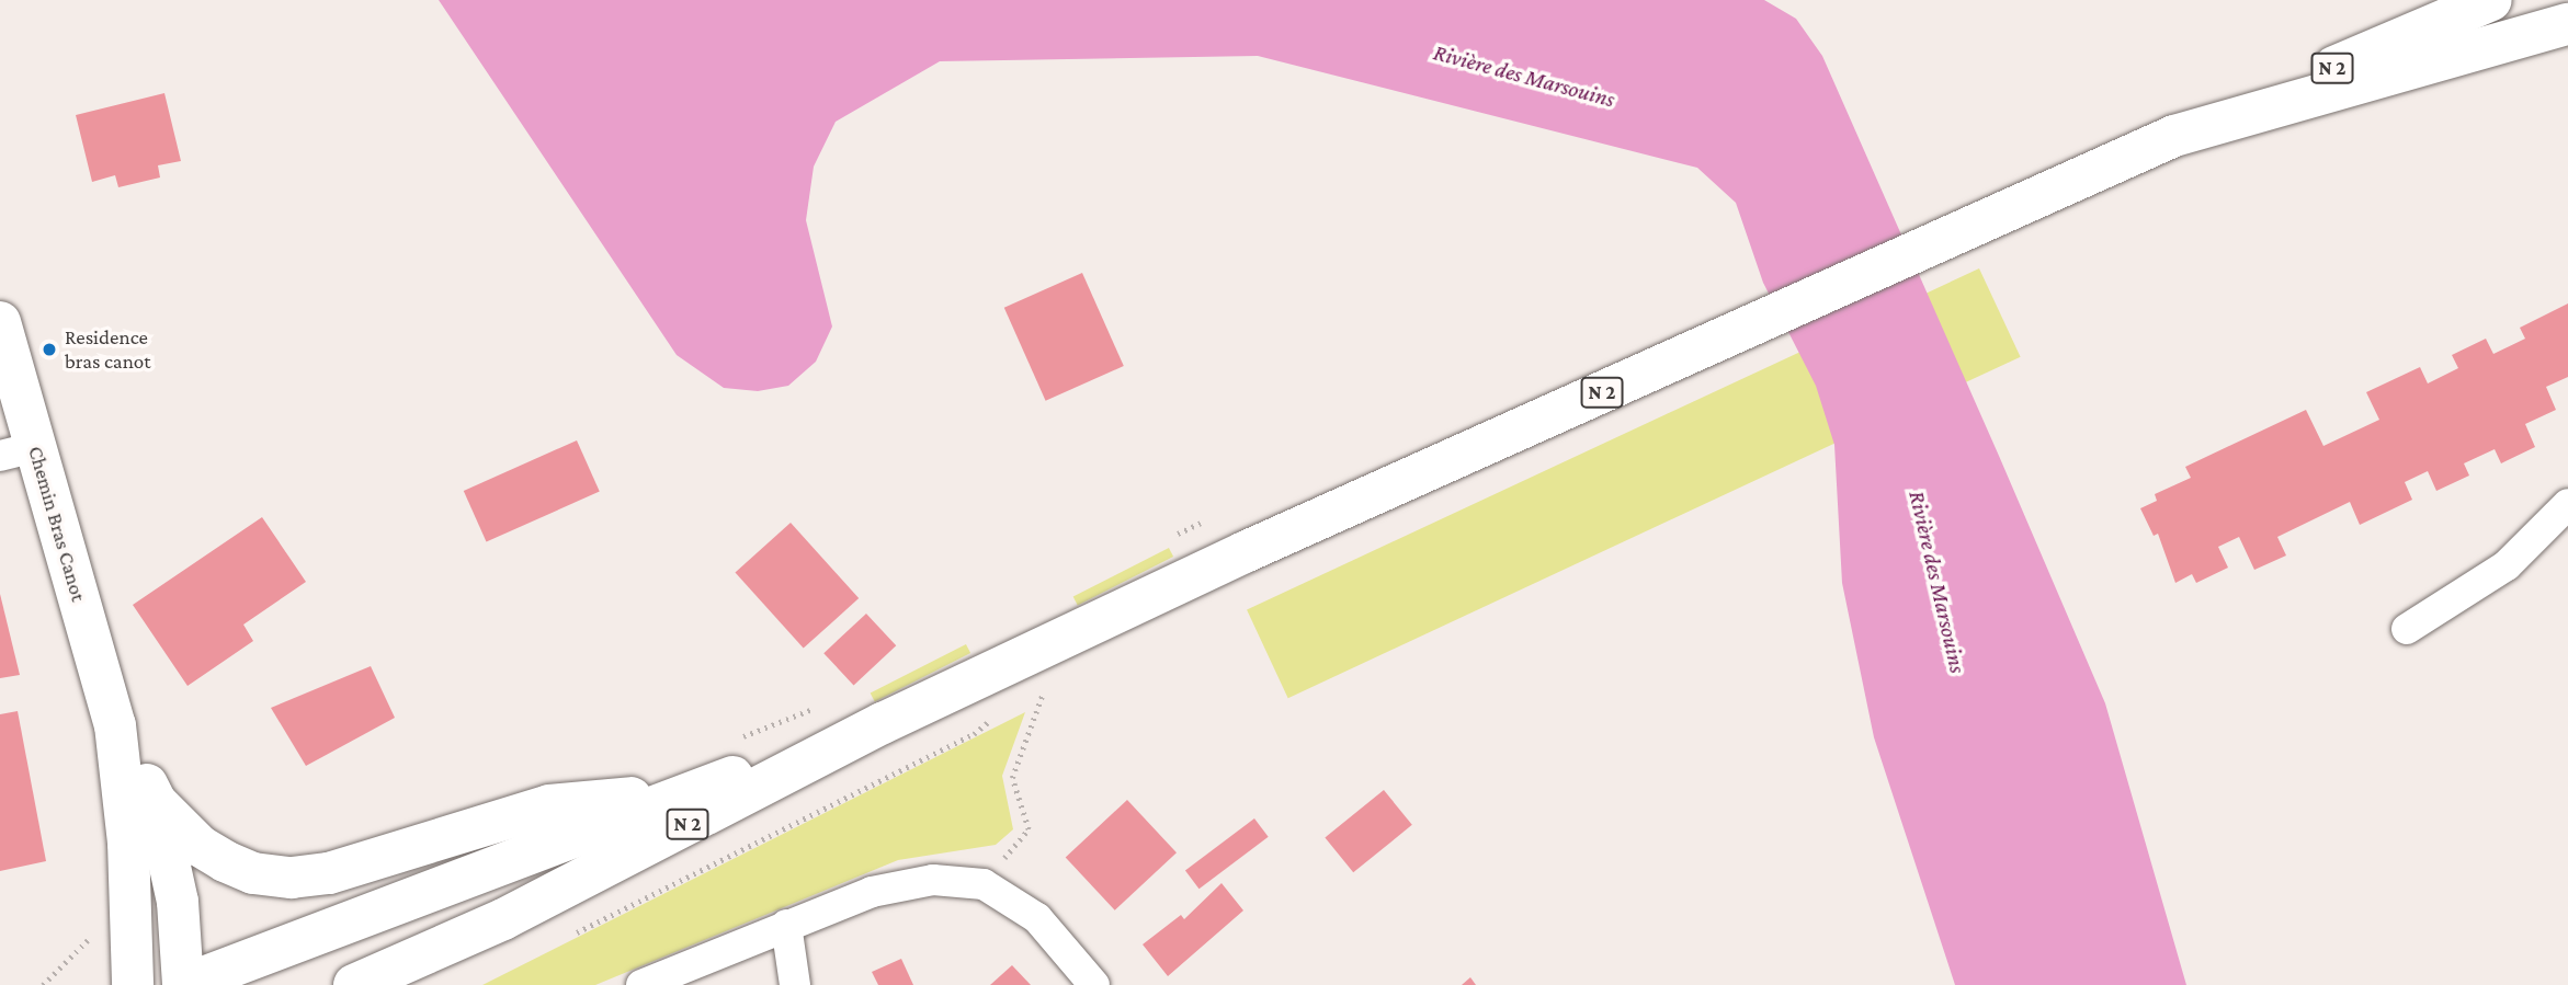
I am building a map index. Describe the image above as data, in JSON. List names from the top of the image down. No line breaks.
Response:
{"streets":{"main road":["N 2","Chemin Bras Canot"]},"crossings":[["N 2","Chemin Bras Canot"]],"water":["Rivière des Marsouins"],"places":["Residence bras canot"]}
